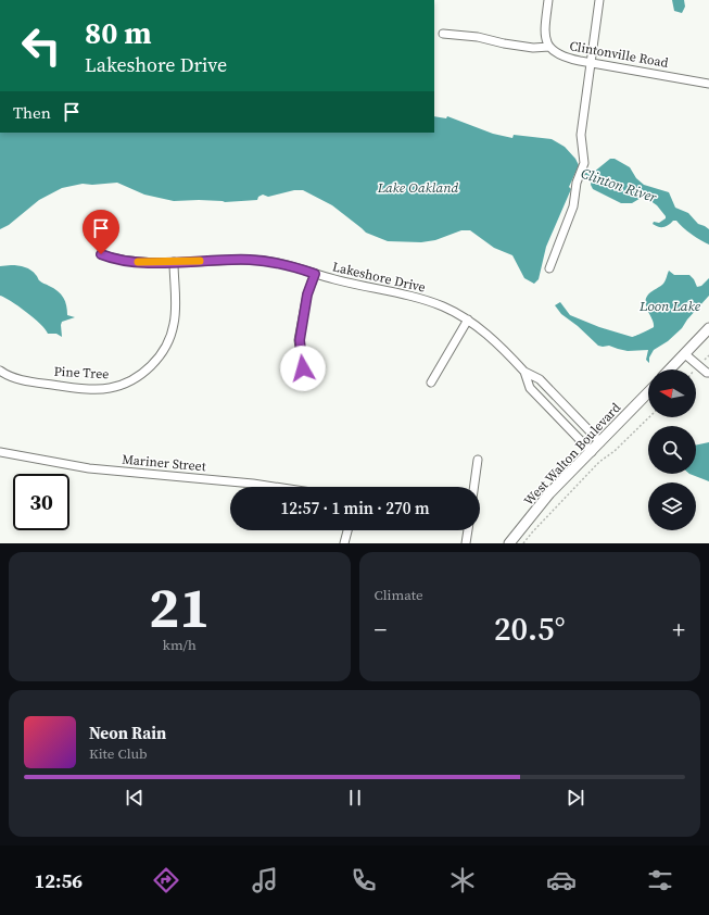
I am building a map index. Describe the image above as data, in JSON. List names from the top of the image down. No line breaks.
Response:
{"streets":{"main road":["West Walton Boulevard"],"street":["Clintonville Road","Lakeshore Drive","Pine Tree","Mariner Street"]},"crossings":[["Lakeshore Drive","Pine Tree"],["Lakeshore Drive","West Walton Boulevard"]],"water":["Clinton River","Lake Oakland","Loon Lake"],"north":"left","page":{"turn":["80 m","Lakeshore Drive"],"then":"Then","limit":"30","trip":"12:57 · 1 min · 270 m","tile":[["21","km/h"],"Climate"],"heat":["−","20.5°","+"],"song":["Neon Rain","Kite Club"],"tabs":"12:56"}}
